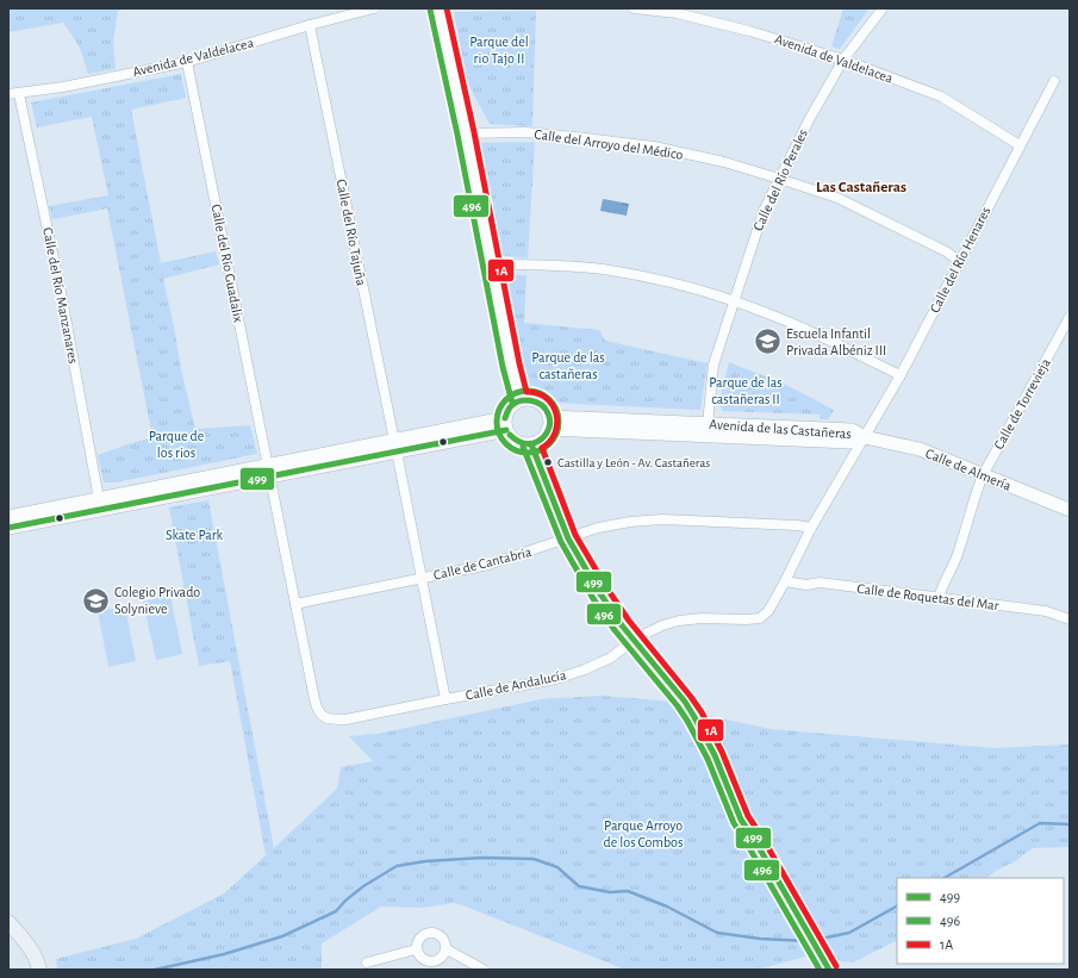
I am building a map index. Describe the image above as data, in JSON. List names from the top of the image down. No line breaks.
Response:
{"streets":{"street":["Avenida de Valdelacea","Calle del Arroyo del Médico","Calle del Río Perales","Calle del Río Tajuña","Calle del Río Henares","Calle del Río Guadalix","Calle del Río Manzanares","Calle de Torrevieja","Avenida de las Castañeras","Calle de Almería","Calle de Cantabria","Calle de Roquetas del Mar","Calle de Andalucía"]},"crossings":[["Avenida de Valdelacea","Calle del Río Perales"],["Avenida de Valdelacea","Calle del Río Tajuña"],["Avenida de Valdelacea","Calle del Río Henares"],["Avenida de Valdelacea","Calle del Río Guadalix"],["Avenida de Valdelacea","Calle del Río Manzanares"],["Calle del Arroyo del Médico","Calle del Río Perales"],["Calle del Arroyo del Médico","Calle del Río Henares"],["Calle del Río Perales","Avenida de las Castañeras"],["Calle del Río Tajuña","Calle de Cantabria"],["Calle del Río Tajuña","Calle de Andalucía"],["Calle del Río Henares","Avenida de las Castañeras"],["Calle del Río Henares","Calle de Almería"],["Calle del Río Henares","Calle de Cantabria"],["Calle del Río Henares","Calle de Roquetas del Mar"],["Calle del Río Henares","Calle de Andalucía"],["Calle del Río Guadalix","Calle de Cantabria"],["Calle del Río Guadalix","Calle de Andalucía"],["Calle de Torrevieja","Calle de Almería"],["Calle de Torrevieja","Calle de Roquetas del Mar"],["Avenida de las Castañeras","Calle de Almería"],["Calle de Roquetas del Mar","Calle de Andalucía"]],"districts":["Las Castañeras"],"parks":["Parque del rio Tajo II","Parque de las castañeras","Parque de las castañeras II","Parque de los rios","Skate Park","Parque Arroyo de los Combos"],"places":{"school or university":["Escuela Infantil Privada Albéniz III","Colegio Privado Solynieve"],"other":["Castilla y León - Av. Castañeras"]},"lines":["transit line 1A","transit line 496","transit line 499"],"legend":["499","496","1A"]}
